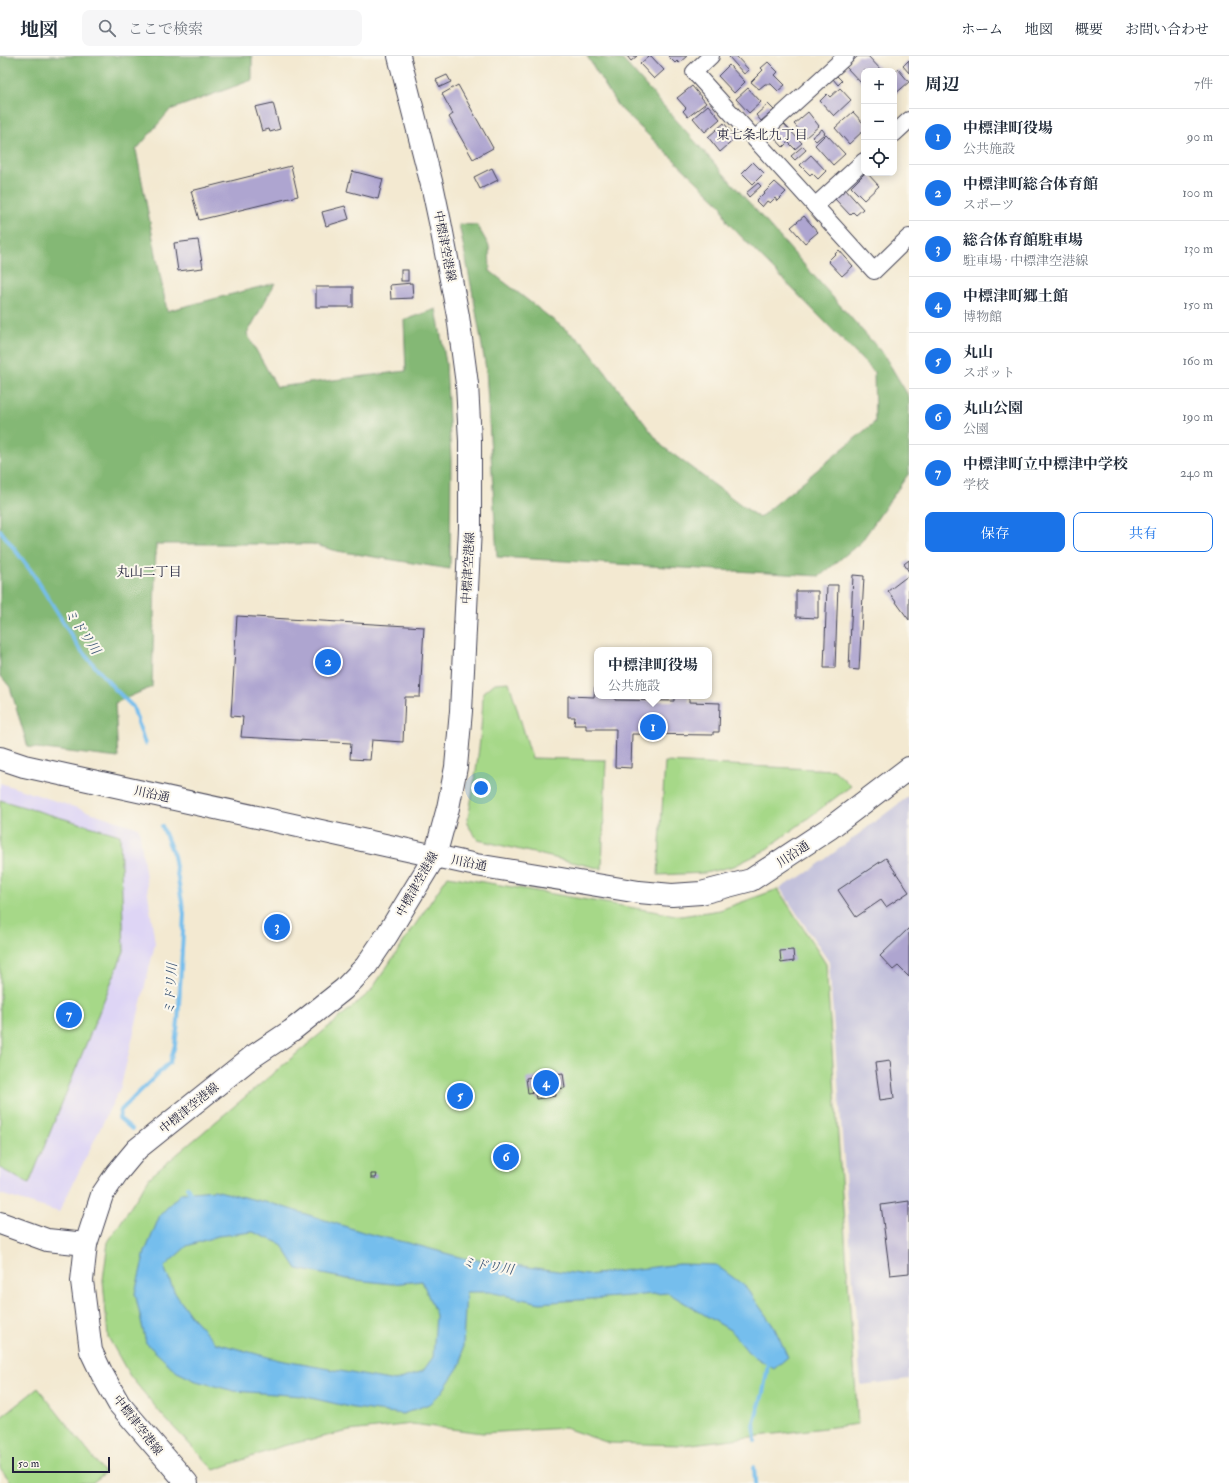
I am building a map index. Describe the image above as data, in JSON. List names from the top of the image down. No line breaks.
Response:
{"streets":{"main road":["中標津空港線","川沿通"]},"crossings":[["中標津空港線","川沿通"]],"districts":["東七条北九丁目","丸山二丁目"],"water":["ミドリ川"],"scale_bar":"50 m","page":{"header":"地図","search":"ここで検索","nav":["ホーム","地図","概要","お問い合わせ"],"heading":["周辺","7件"],"map_buttons":["+","−"],"list":[{"mark":"1","name":"中標津町役場","note":"公共施設","value":"90 m"},{"mark":"2","name":"中標津町総合体育館","note":"スポーツ","value":"100 m"},{"mark":"3","name":"総合体育館駐車場","note":"駐車場 · 中標津空港線","value":"130 m"},{"mark":"4","name":"中標津町郷土館","note":"博物館","value":"150 m"},{"mark":"5","name":"丸山","note":"スポット","value":"160 m"},{"mark":"6","name":"丸山公園","note":"公園","value":"190 m"},{"mark":"7","name":"中標津町立中標津中学校","note":"学校","value":"240 m"}],"buttons":["保存","共有"],"popup":["中標津町役場","公共施設"],"pins":["2","1","3","7","4","5","6"],"scale":"50 m"}}
